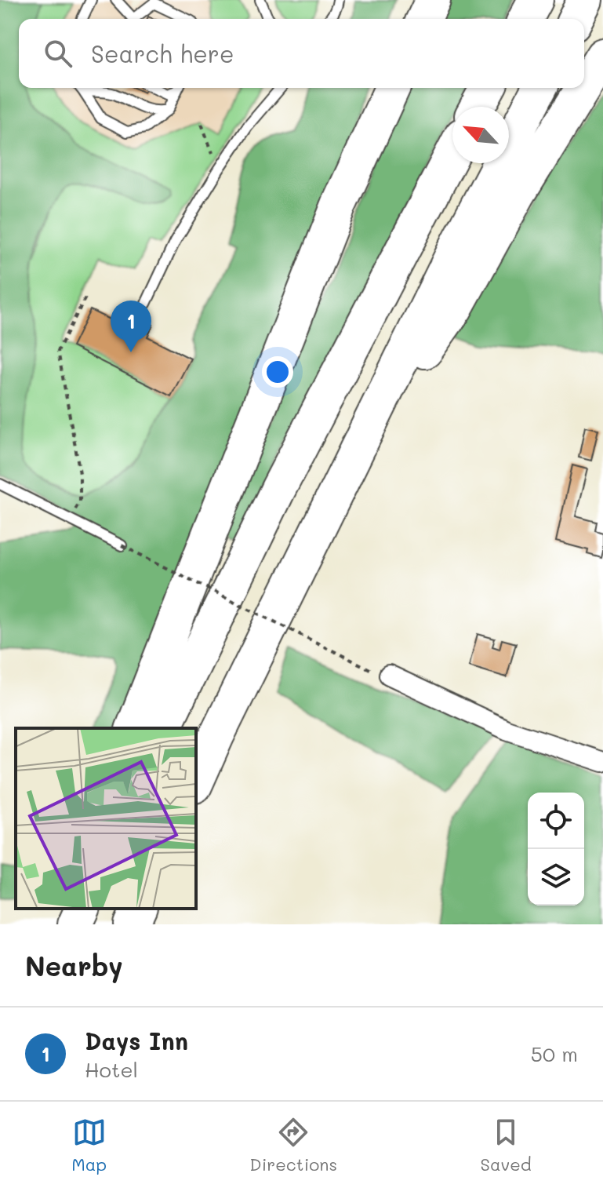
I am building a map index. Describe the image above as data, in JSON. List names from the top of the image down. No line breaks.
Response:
{"north":"top left","page":{"search":"Search here","pins":"1","heading":"Nearby","list":[{"mark":"1","name":"Days Inn","note":"Hotel","value":"50 m"}],"nav":["Map","Directions","Saved"]}}
